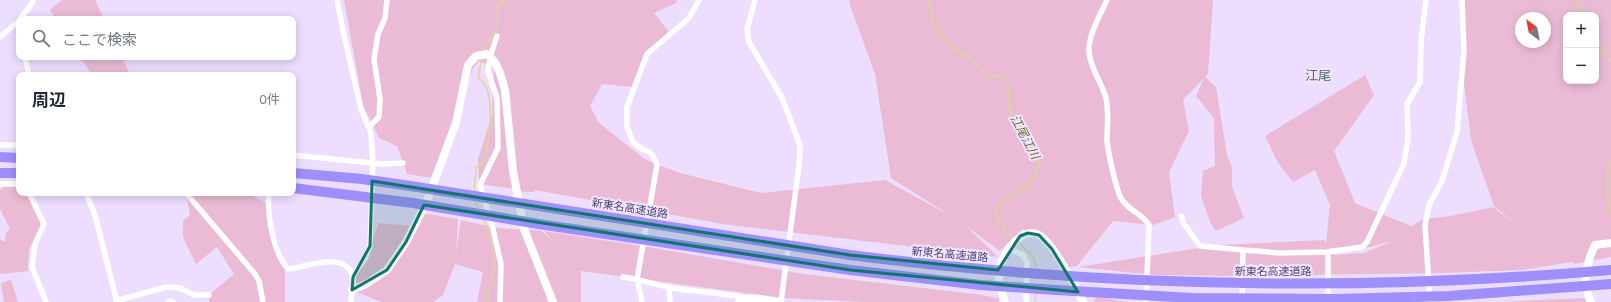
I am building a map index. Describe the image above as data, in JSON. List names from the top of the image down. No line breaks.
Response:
{"streets":{"highway":["新東名高速道路"]},"districts":["江尾"],"water":["江尾江川"],"north":"top left","page":{"map_buttons":["+","−"],"search":"ここで検索","heading":["周辺","0件"]}}
